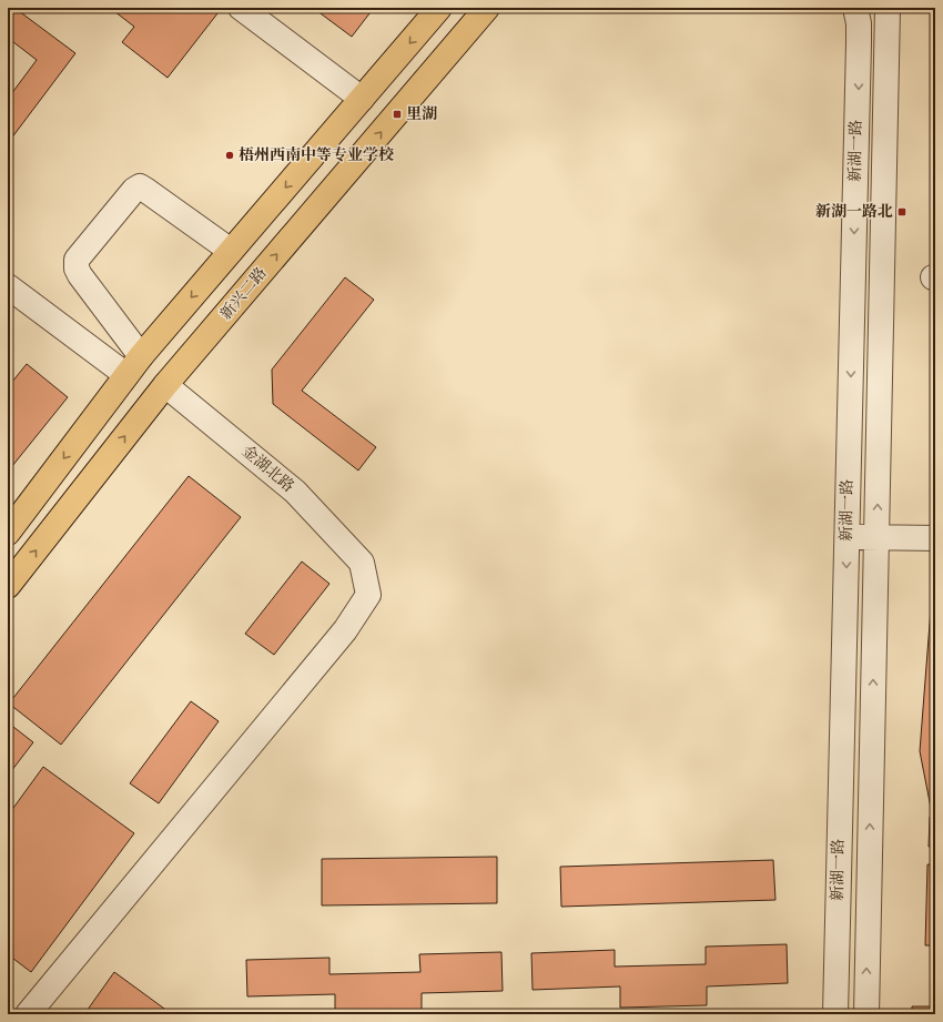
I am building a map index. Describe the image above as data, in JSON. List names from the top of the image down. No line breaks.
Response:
{"streets":{"main road":["新兴二路"],"street":["新湖一路","金湖北路"]},"crossings":[["新兴二路","金湖北路"]],"places":{"transit":["里湖","新湖一路北"],"other":["梧州西南中等专业学校"]}}
